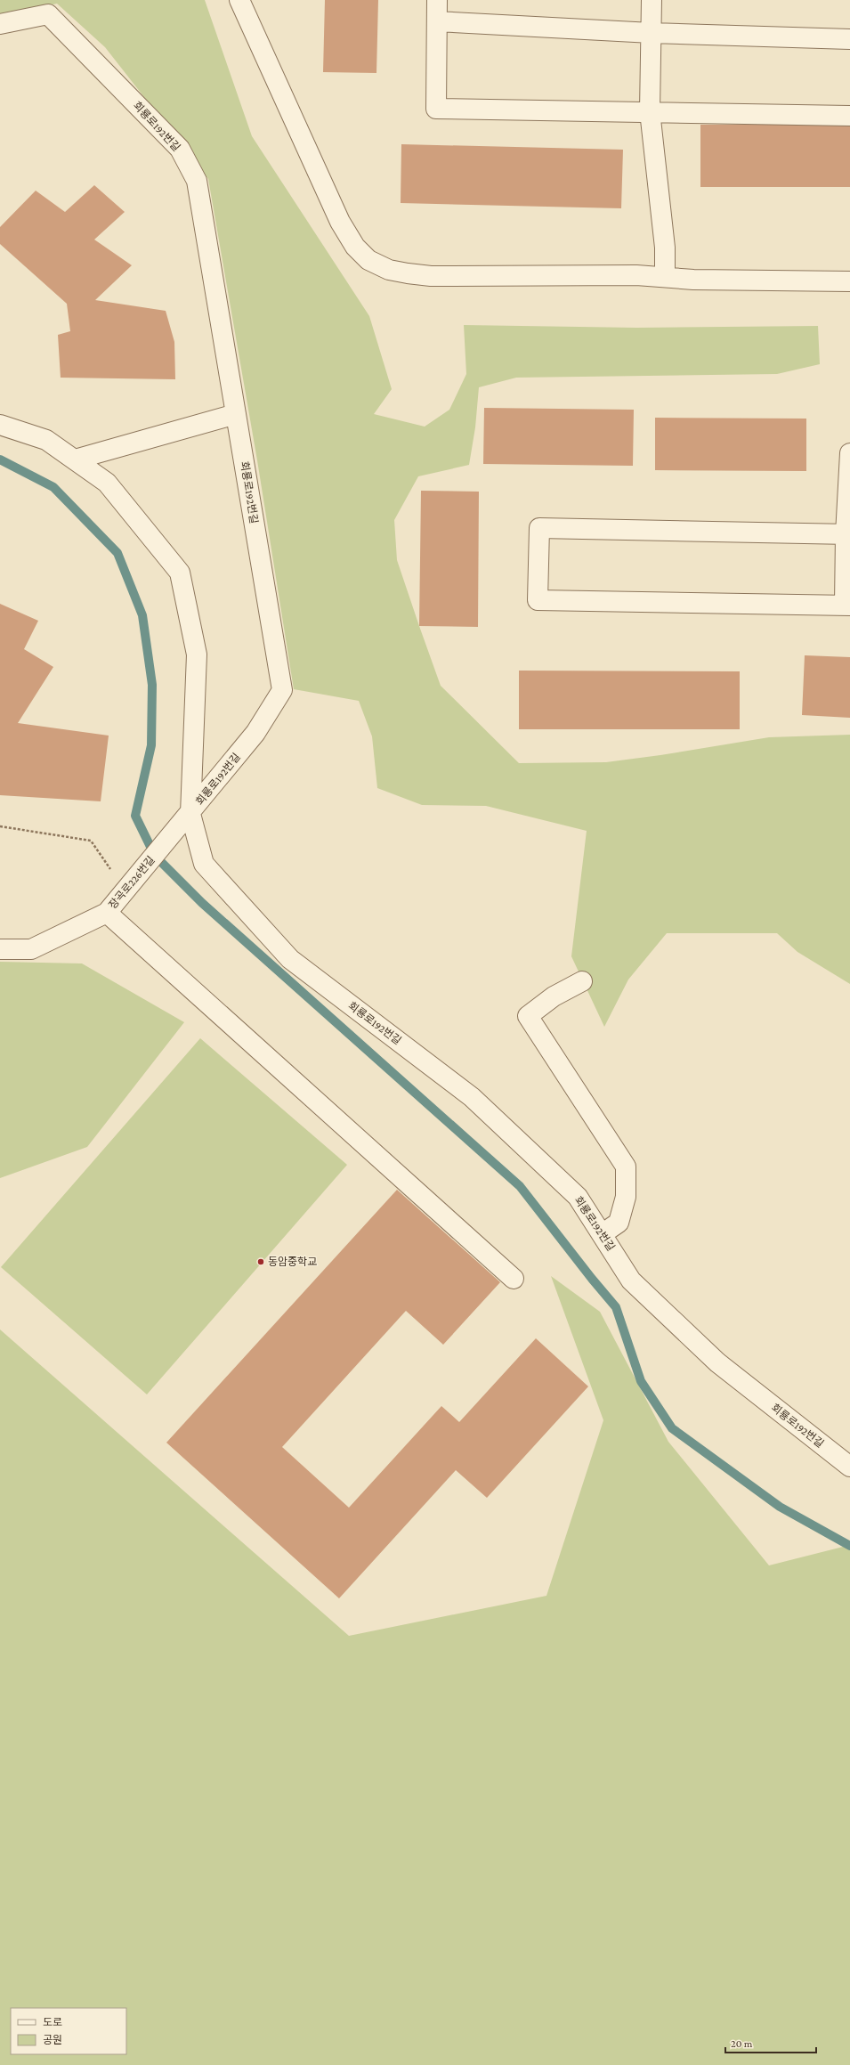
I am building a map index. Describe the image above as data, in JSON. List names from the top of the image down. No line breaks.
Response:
{"streets":{"street":["회룡로192번길","장곡로226번길"]},"crossings":[["회룡로192번길","장곡로226번길"]],"places":["동암중학교"],"legend":["도로","공원"],"scale_bar":"20 m"}
